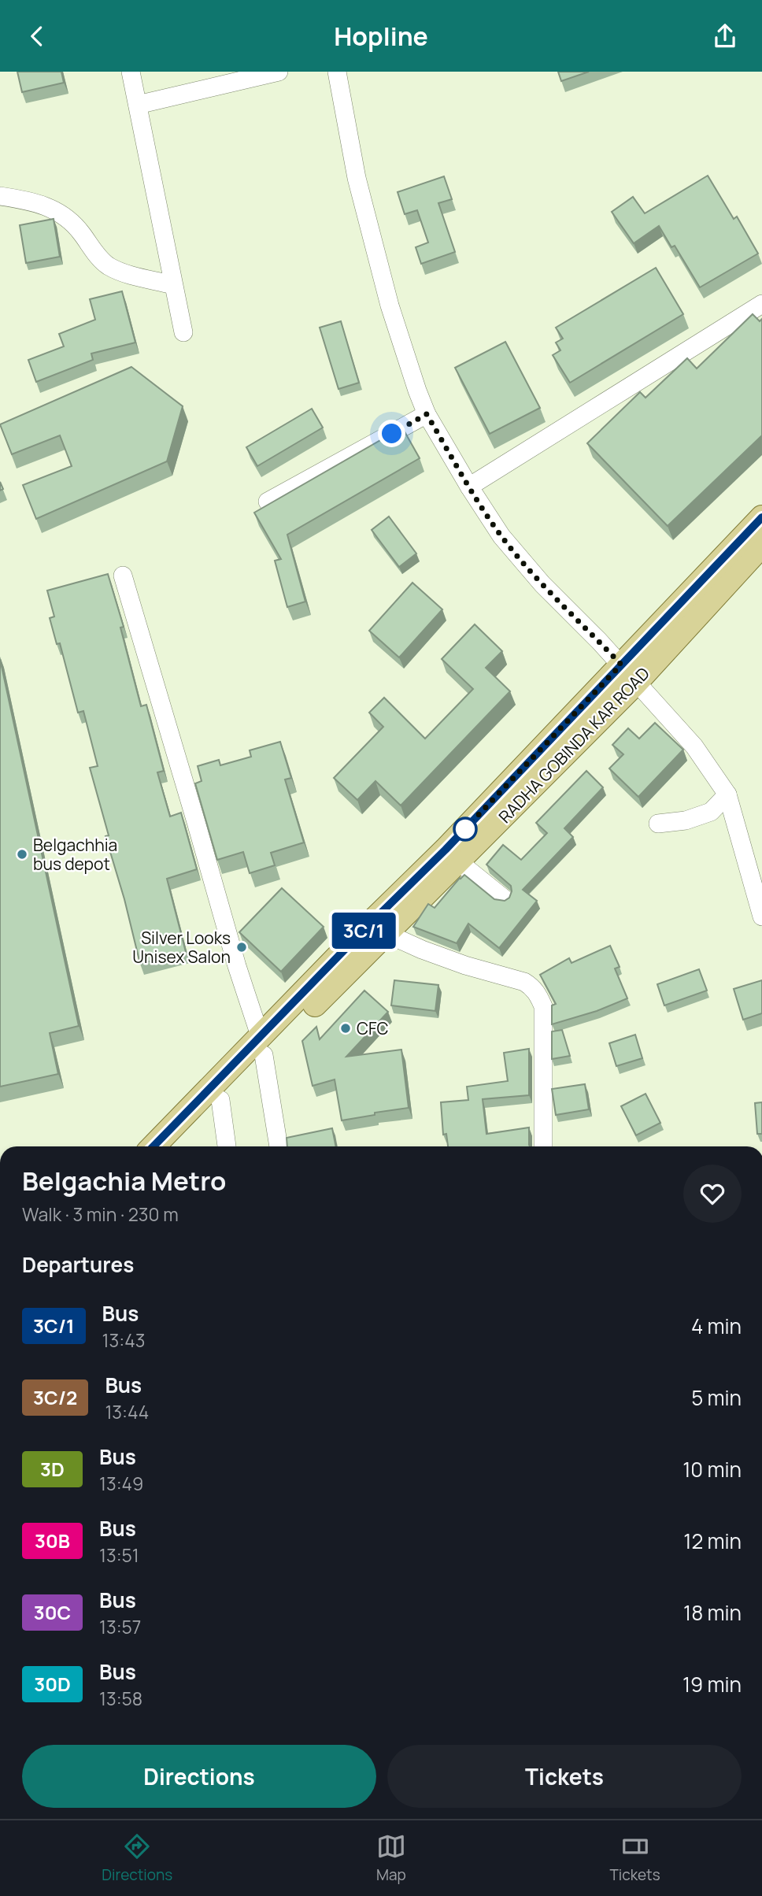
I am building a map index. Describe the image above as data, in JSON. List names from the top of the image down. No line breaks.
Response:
{"streets":{"main road":["RADHA GOBINDA KAR ROAD"]},"places":["Belgachhia bus depot","Silver Looks Unisex Salon","CFC"],"lines":["bus line 3C/1"],"page":{"header":"Hopline","on_map":"3C/1","heading":[["Belgachia Metro","Walk · 3 min · 230 m"],"Departures"],"list":[{"mark":"3C/1","name":"Bus","note":"13:43","value":"4 min"},{"mark":"3C/2","name":"Bus","note":"13:44","value":"5 min"},{"mark":"3D","name":"Bus","note":"13:49","value":"10 min"},{"mark":"30B","name":"Bus","note":"13:51","value":"12 min"},{"mark":"30C","name":"Bus","note":"13:57","value":"18 min"},{"mark":"30D","name":"Bus","note":"13:58","value":"19 min"}],"buttons":["Directions","Tickets"],"tabs":["Directions","Map","Tickets"]}}
